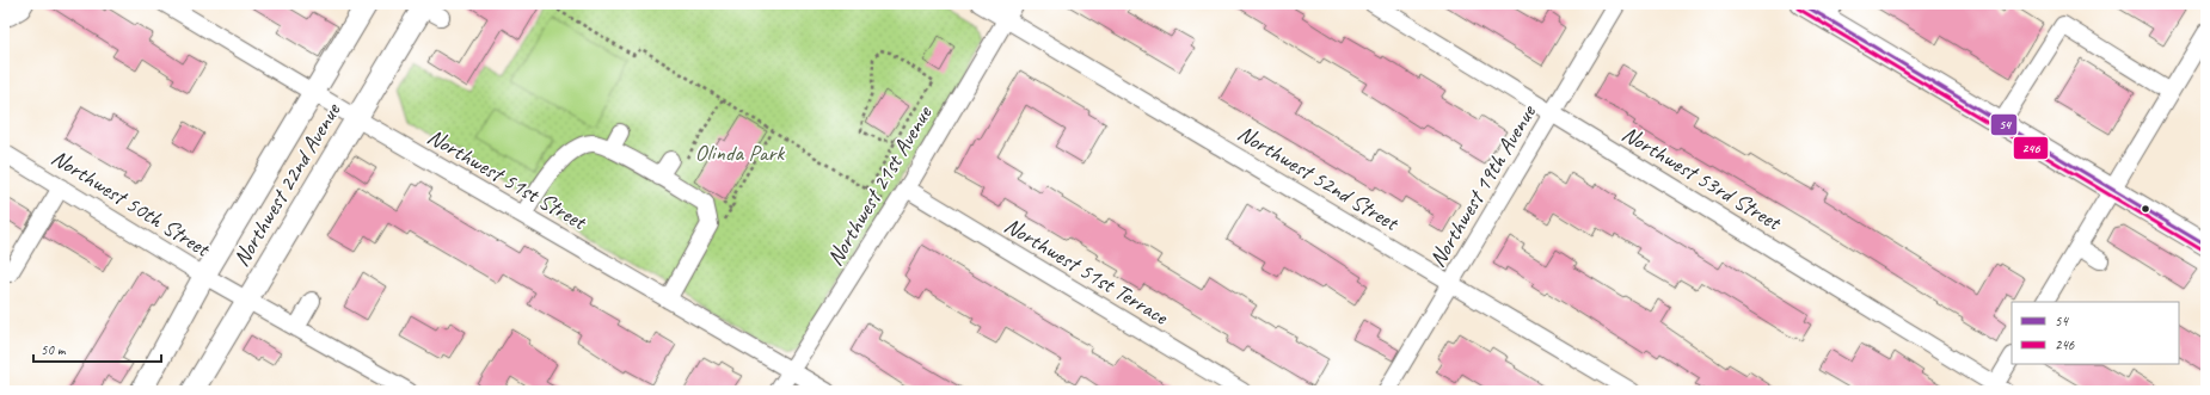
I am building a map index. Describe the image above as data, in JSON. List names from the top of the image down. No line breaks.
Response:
{"streets":{"main road":["Northwest 22nd Avenue"],"street":["Northwest 52nd Street","Northwest 53rd Street","Northwest 51st Street","Northwest 21st Avenue","Northwest 19th Avenue","Northwest 50th Street","Northwest 51st Terrace"]},"crossings":[["Northwest 52nd Street","Northwest 21st Avenue"],["Northwest 52nd Street","Northwest 19th Avenue"],["Northwest 53rd Street","Northwest 19th Avenue"],["Northwest 51st Street","Northwest 22nd Avenue"],["Northwest 51st Street","Northwest 21st Avenue"],["Northwest 22nd Avenue","Northwest 50th Street"],["Northwest 21st Avenue","Northwest 51st Terrace"]],"parks":["Olinda Park"],"lines":["transit line 54","transit line 246"],"legend":["54","246"],"scale_bar":"50 m"}
